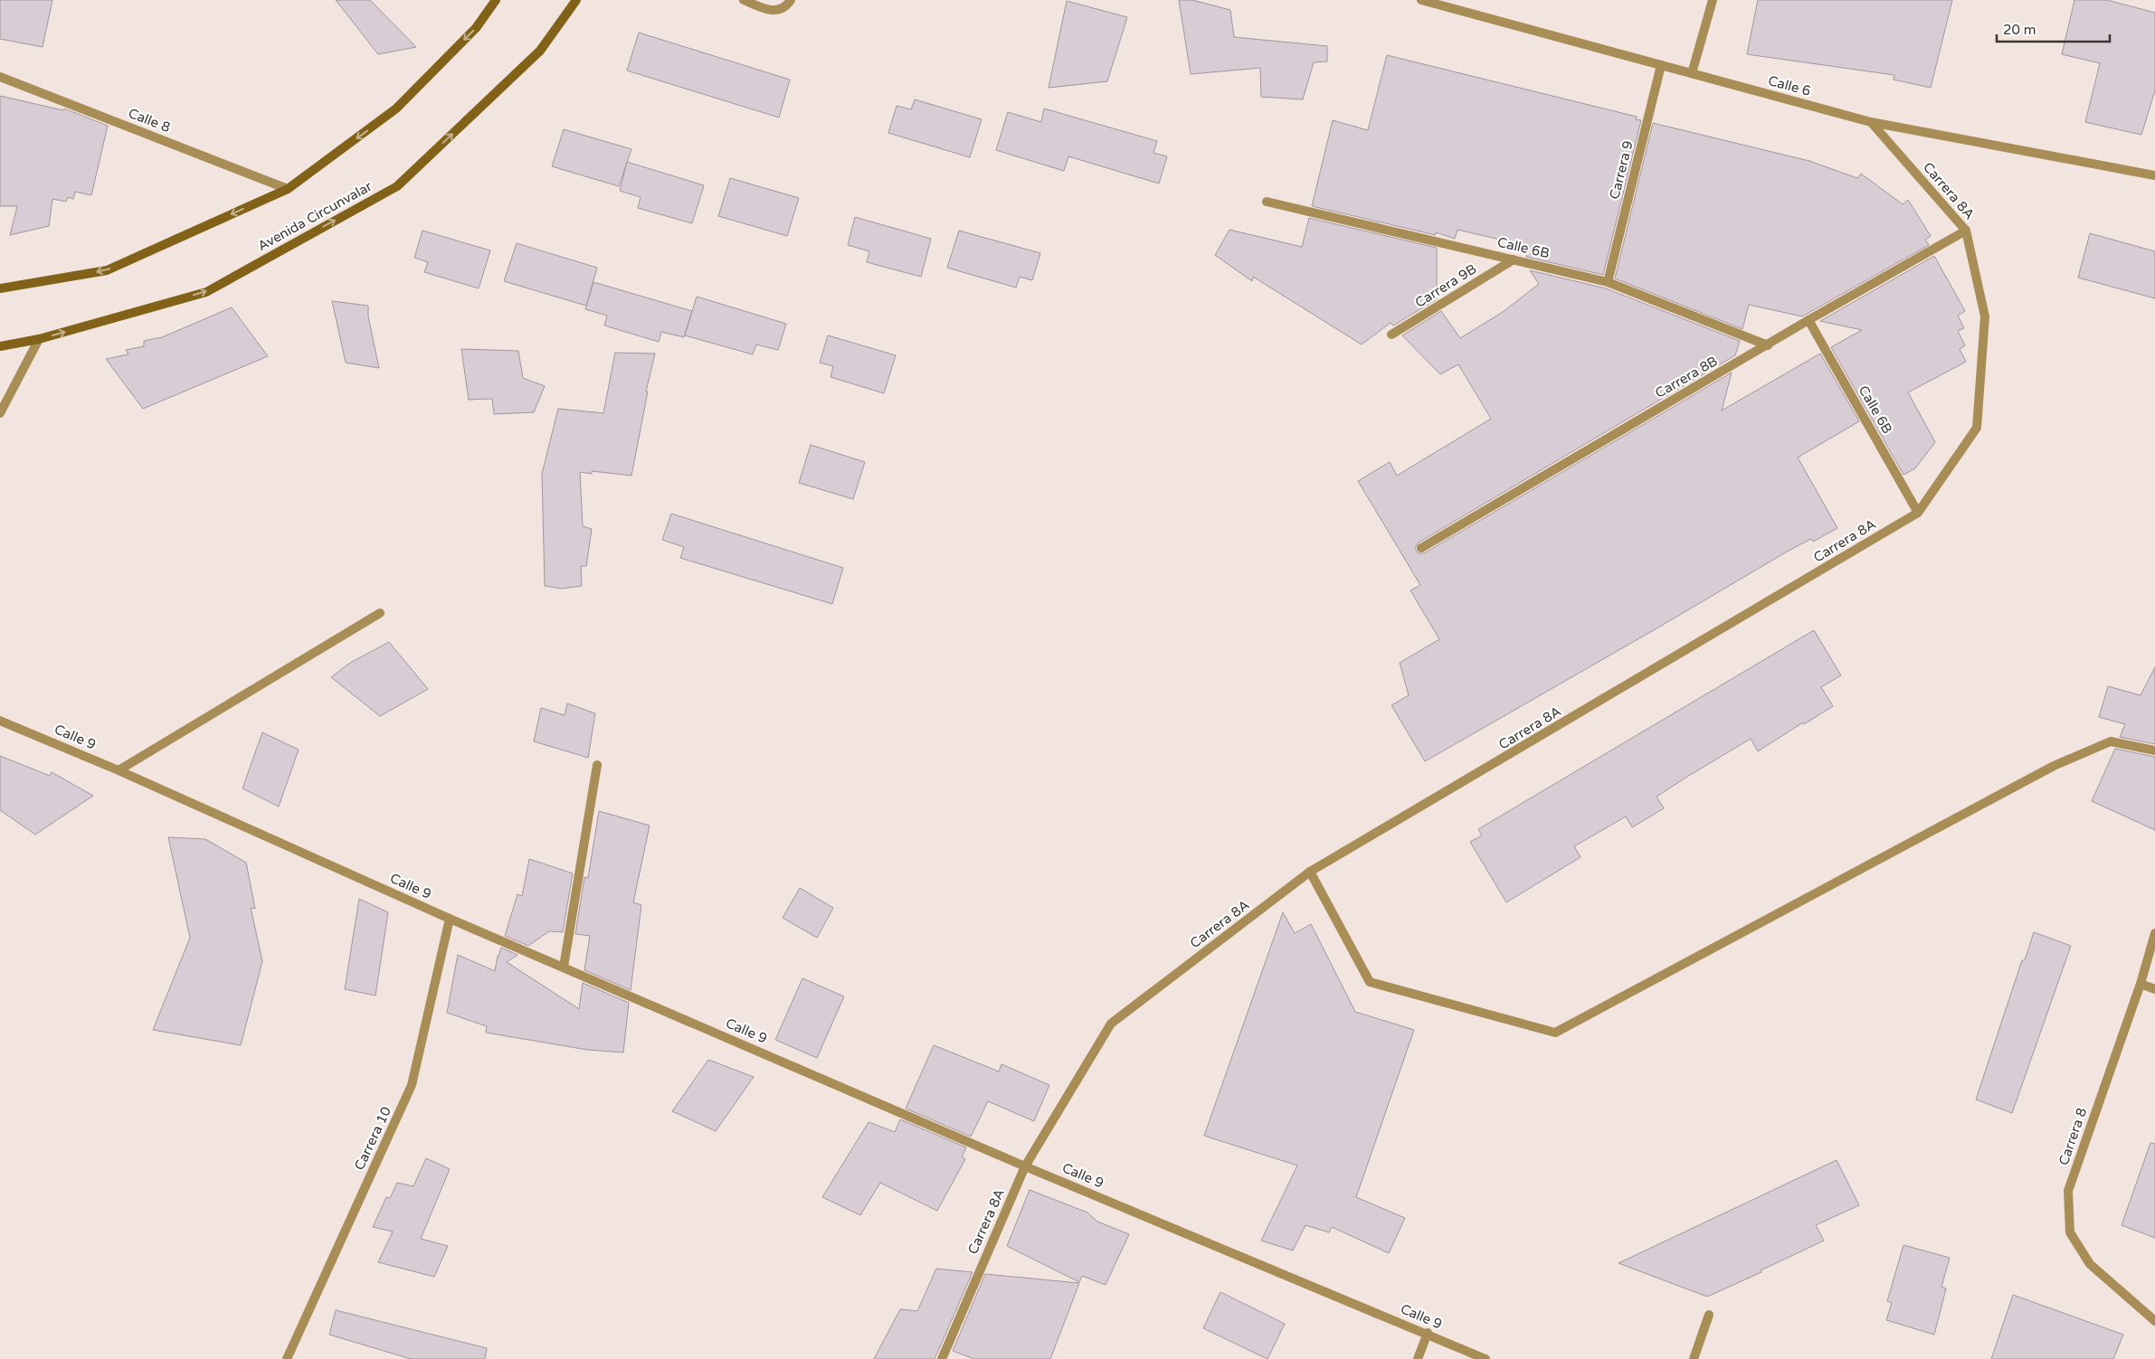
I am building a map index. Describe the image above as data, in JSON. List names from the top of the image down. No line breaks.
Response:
{"streets":{"main road":["Avenida Circunvalar"],"street":["Calle 6","Calle 8","Carrera 9","Carrera 8A","Calle 6B","Carrera 9B","Carrera 8B","Calle 9","Carrera 8","Carrera 10"]},"crossings":[["Calle 6","Carrera 9"],["Calle 6","Carrera 8A"],["Carrera 9","Calle 6B"],["Carrera 8A","Calle 6B"],["Carrera 8A","Carrera 8B"],["Carrera 8A","Calle 9"],["Calle 6B","Carrera 9B"],["Calle 6B","Carrera 8B"],["Calle 9","Carrera 10"]],"scale_bar":"20 m"}
